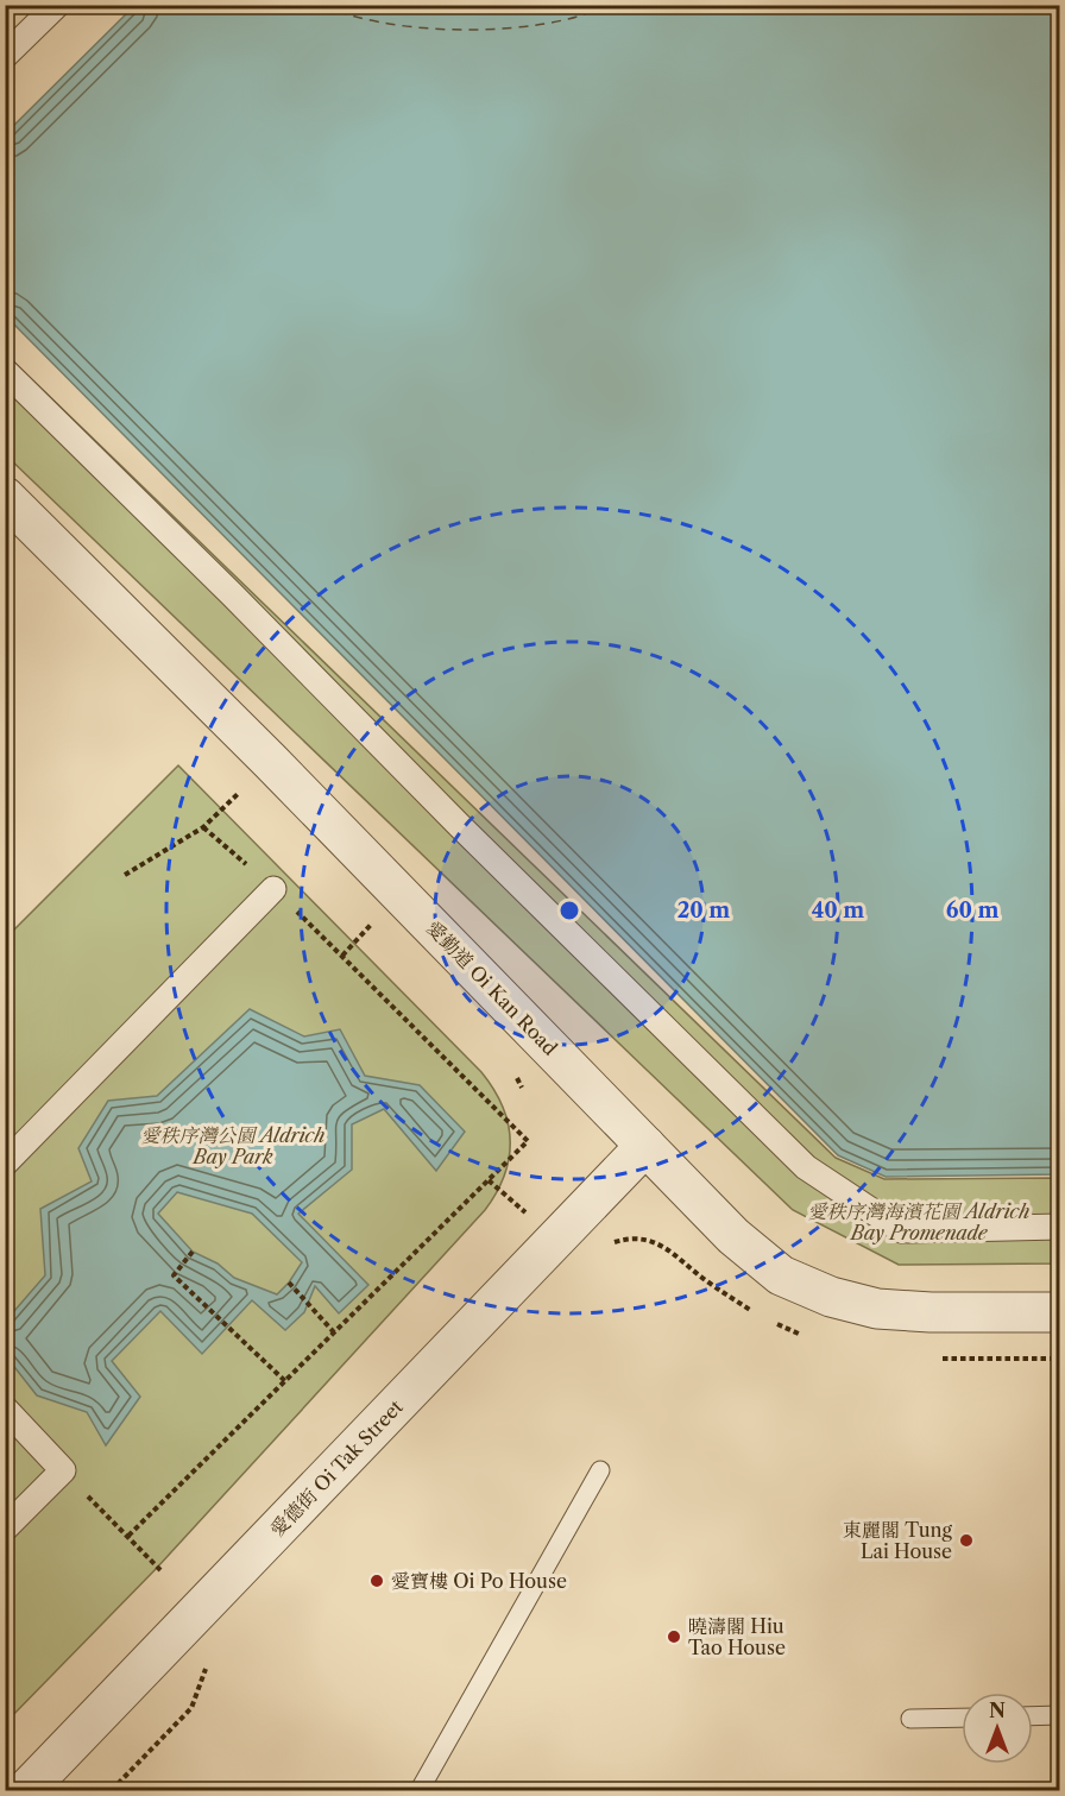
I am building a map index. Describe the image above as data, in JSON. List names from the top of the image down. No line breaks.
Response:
{"streets":{"street":["愛勤道 Oi Kan Road","愛德街 Oi Tak Street"]},"crossings":[["愛勤道 Oi Kan Road","愛德街 Oi Tak Street"]],"parks":["愛秩序灣公園 Aldrich Bay Park","愛秩序灣海濱花園 Aldrich Bay Promenade"],"places":["東麗閣 Tung Lai House","愛寶樓 Oi Po House","曉濤閣 Hiu Tao House"],"north":"top","rings":["20 m","40 m","60 m"]}
